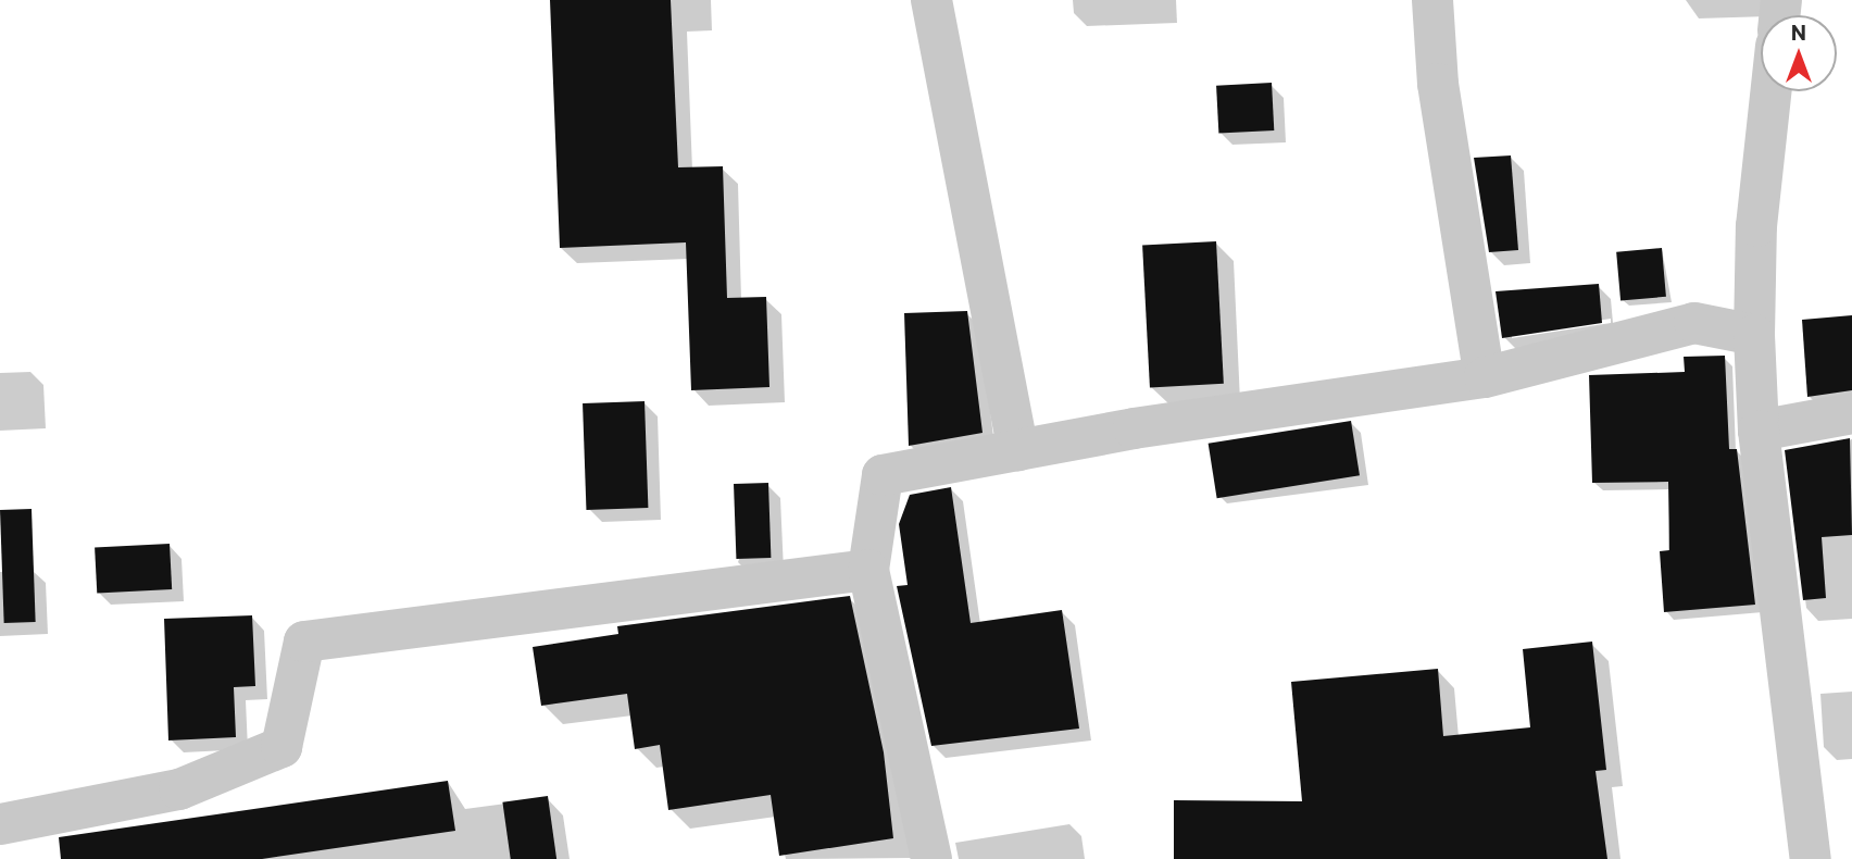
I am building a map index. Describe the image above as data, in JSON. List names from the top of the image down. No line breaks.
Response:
{"north":"top"}
